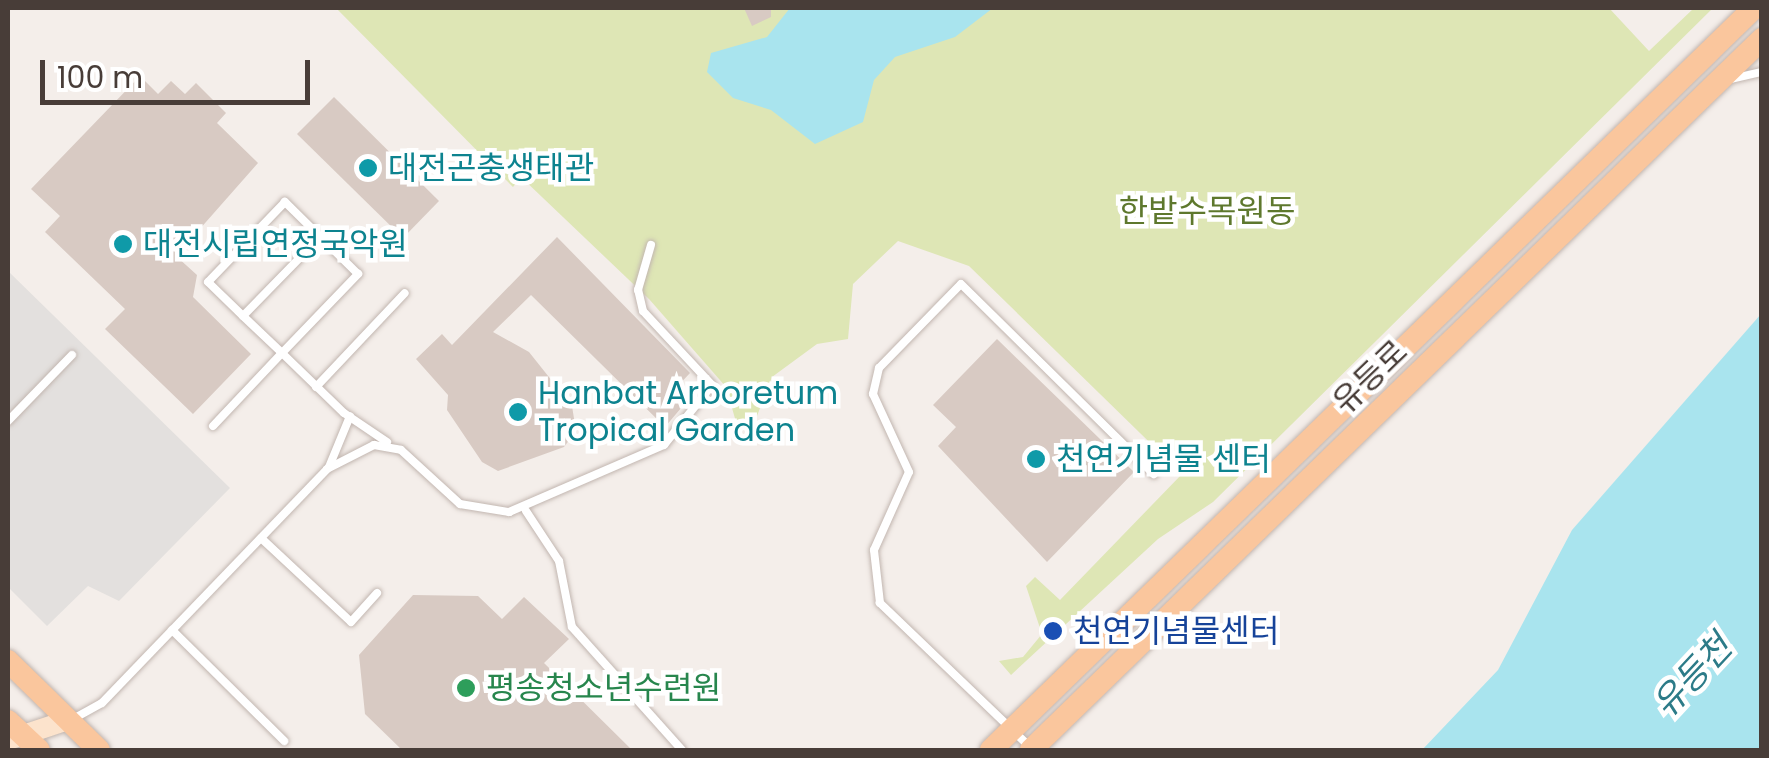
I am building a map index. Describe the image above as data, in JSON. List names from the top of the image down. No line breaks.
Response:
{"streets":{"main road":["유등로"]},"water":["유등천"],"parks":["한밭수목원동"],"places":["대전곤충생태관","대전시립연정국악원","Hanbat Arboretum Tropical Garden","천연기념물 센터","천연기념물센터","평송청소년수련원"],"scale_bar":"100 m"}
